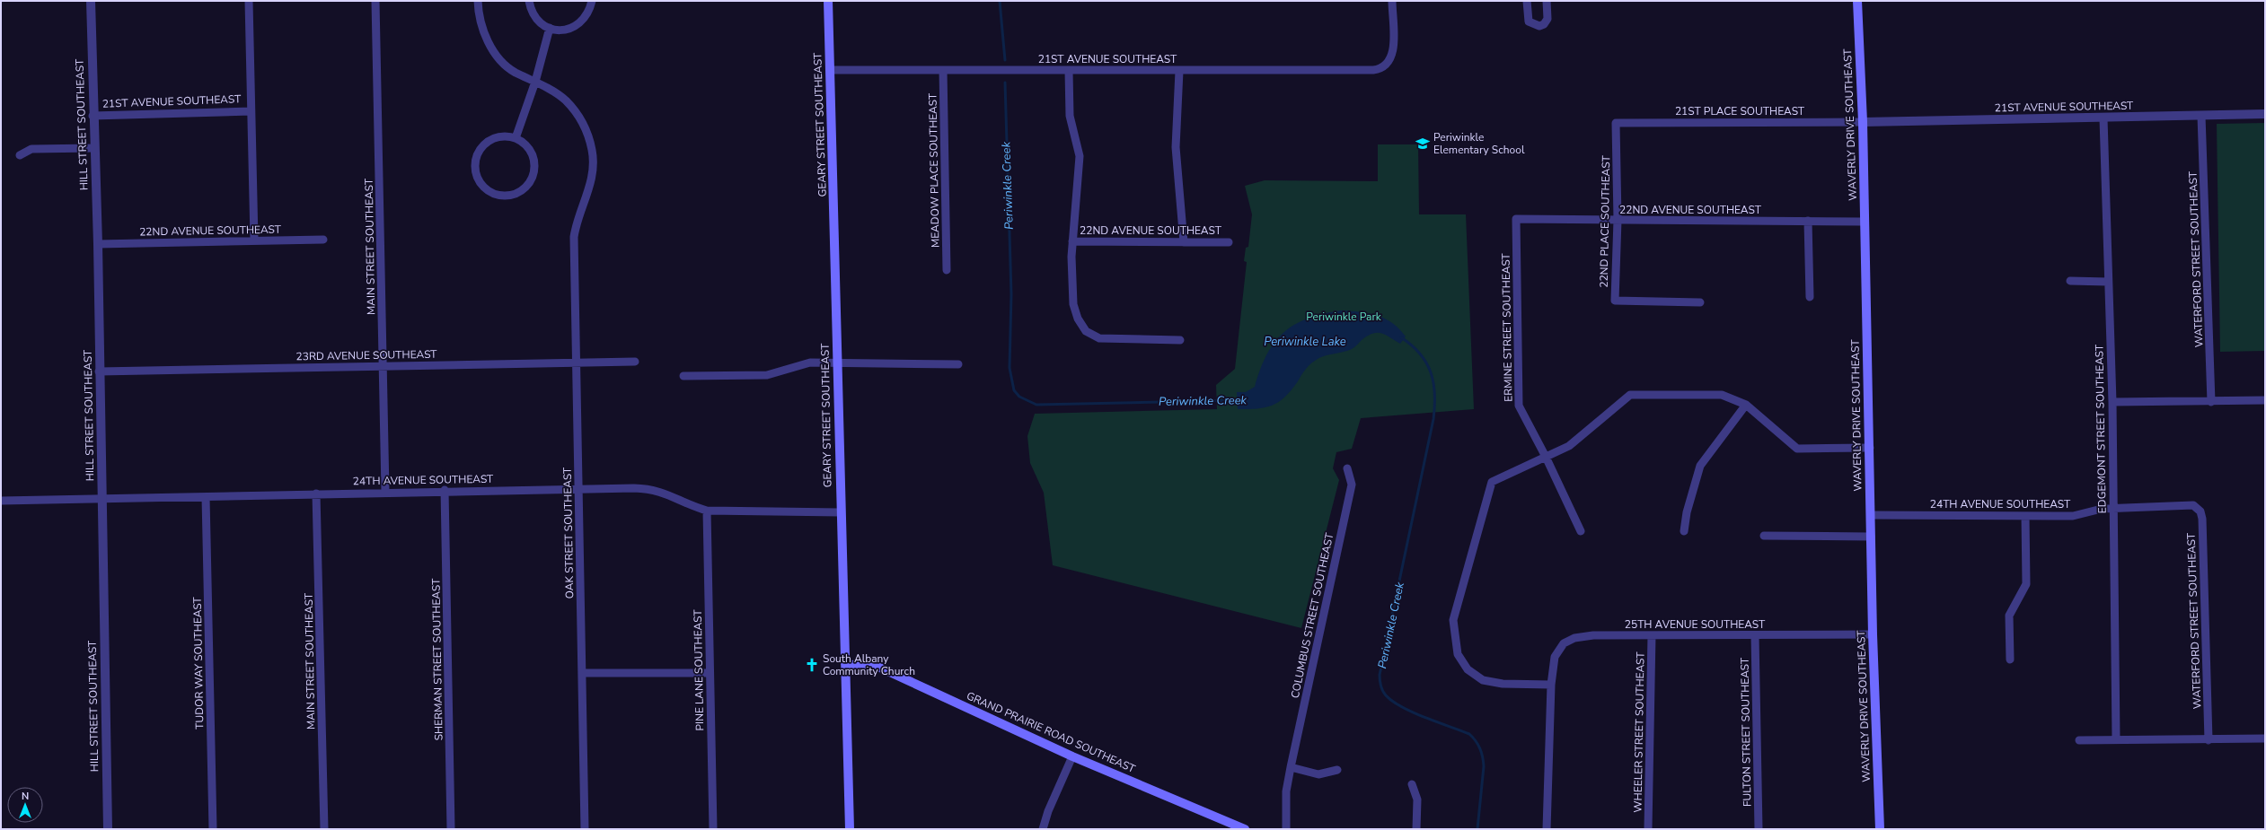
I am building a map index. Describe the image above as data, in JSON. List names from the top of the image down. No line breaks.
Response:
{"streets":{"main road":["GEARY STREET SOUTHEAST","WAVERLY DRIVE SOUTHEAST","GRAND PRAIRIE ROAD SOUTHEAST"],"street":["21ST AVENUE SOUTHEAST","21ST PLACE SOUTHEAST","HILL STREET SOUTHEAST","MEADOW PLACE SOUTHEAST","22ND AVENUE SOUTHEAST","22ND PLACE SOUTHEAST","MAIN STREET SOUTHEAST","WATERFORD STREET SOUTHEAST","ERMINE STREET SOUTHEAST","23RD AVENUE SOUTHEAST","EDGEMONT STREET SOUTHEAST","24TH AVENUE SOUTHEAST","OAK STREET SOUTHEAST","COLUMBUS STREET SOUTHEAST","25TH AVENUE SOUTHEAST","SHERMAN STREET SOUTHEAST","TUDOR WAY SOUTHEAST","PINE LANE SOUTHEAST","WHEELER STREET SOUTHEAST","FULTON STREET SOUTHEAST"]},"crossings":[["21ST AVENUE SOUTHEAST","21ST PLACE SOUTHEAST"],["21ST AVENUE SOUTHEAST","HILL STREET SOUTHEAST"],["21ST AVENUE SOUTHEAST","GEARY STREET SOUTHEAST"],["21ST AVENUE SOUTHEAST","WAVERLY DRIVE SOUTHEAST"],["21ST AVENUE SOUTHEAST","MEADOW PLACE SOUTHEAST"],["21ST AVENUE SOUTHEAST","WATERFORD STREET SOUTHEAST"],["21ST AVENUE SOUTHEAST","EDGEMONT STREET SOUTHEAST"],["21ST PLACE SOUTHEAST","WAVERLY DRIVE SOUTHEAST"],["21ST PLACE SOUTHEAST","22ND PLACE SOUTHEAST"],["HILL STREET SOUTHEAST","22ND AVENUE SOUTHEAST"],["HILL STREET SOUTHEAST","23RD AVENUE SOUTHEAST"],["HILL STREET SOUTHEAST","24TH AVENUE SOUTHEAST"],["GEARY STREET SOUTHEAST","24TH AVENUE SOUTHEAST"],["GEARY STREET SOUTHEAST","GRAND PRAIRIE ROAD SOUTHEAST"],["WAVERLY DRIVE SOUTHEAST","22ND AVENUE SOUTHEAST"],["WAVERLY DRIVE SOUTHEAST","24TH AVENUE SOUTHEAST"],["WAVERLY DRIVE SOUTHEAST","25TH AVENUE SOUTHEAST"],["22ND AVENUE SOUTHEAST","22ND PLACE SOUTHEAST"],["22ND AVENUE SOUTHEAST","ERMINE STREET SOUTHEAST"],["MAIN STREET SOUTHEAST","23RD AVENUE SOUTHEAST"],["MAIN STREET SOUTHEAST","24TH AVENUE SOUTHEAST"],["WATERFORD STREET SOUTHEAST","24TH AVENUE SOUTHEAST"],["23RD AVENUE SOUTHEAST","OAK STREET SOUTHEAST"],["EDGEMONT STREET SOUTHEAST","24TH AVENUE SOUTHEAST"],["24TH AVENUE SOUTHEAST","OAK STREET SOUTHEAST"],["24TH AVENUE SOUTHEAST","SHERMAN STREET SOUTHEAST"],["24TH AVENUE SOUTHEAST","TUDOR WAY SOUTHEAST"],["24TH AVENUE SOUTHEAST","PINE LANE SOUTHEAST"],["25TH AVENUE SOUTHEAST","WHEELER STREET SOUTHEAST"],["25TH AVENUE SOUTHEAST","FULTON STREET SOUTHEAST"]],"water":["Periwinkle Creek","Periwinkle Lake"],"parks":["Periwinkle Park"],"places":{"school or university":["Periwinkle Elementary School"],"church":["South Albany Community Church"]},"north":"top"}
